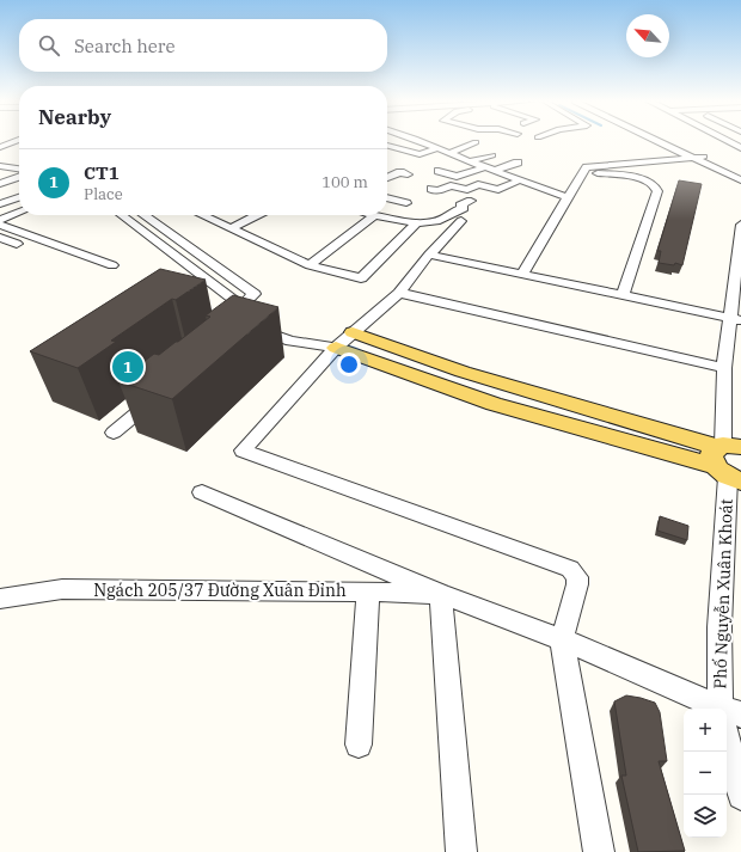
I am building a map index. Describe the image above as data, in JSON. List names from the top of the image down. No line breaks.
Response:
{"streets":{"street":["Ngách 205/37 Đường Xuân Đỉnh","Phố Nguyễn Xuân Khoát"]},"north":"top left","page":{"search":"Search here","heading":"Nearby","list":[{"mark":"1","name":"CT1","note":"Place","value":"100 m"}],"pins":"1","map_buttons":["+","−"]}}
